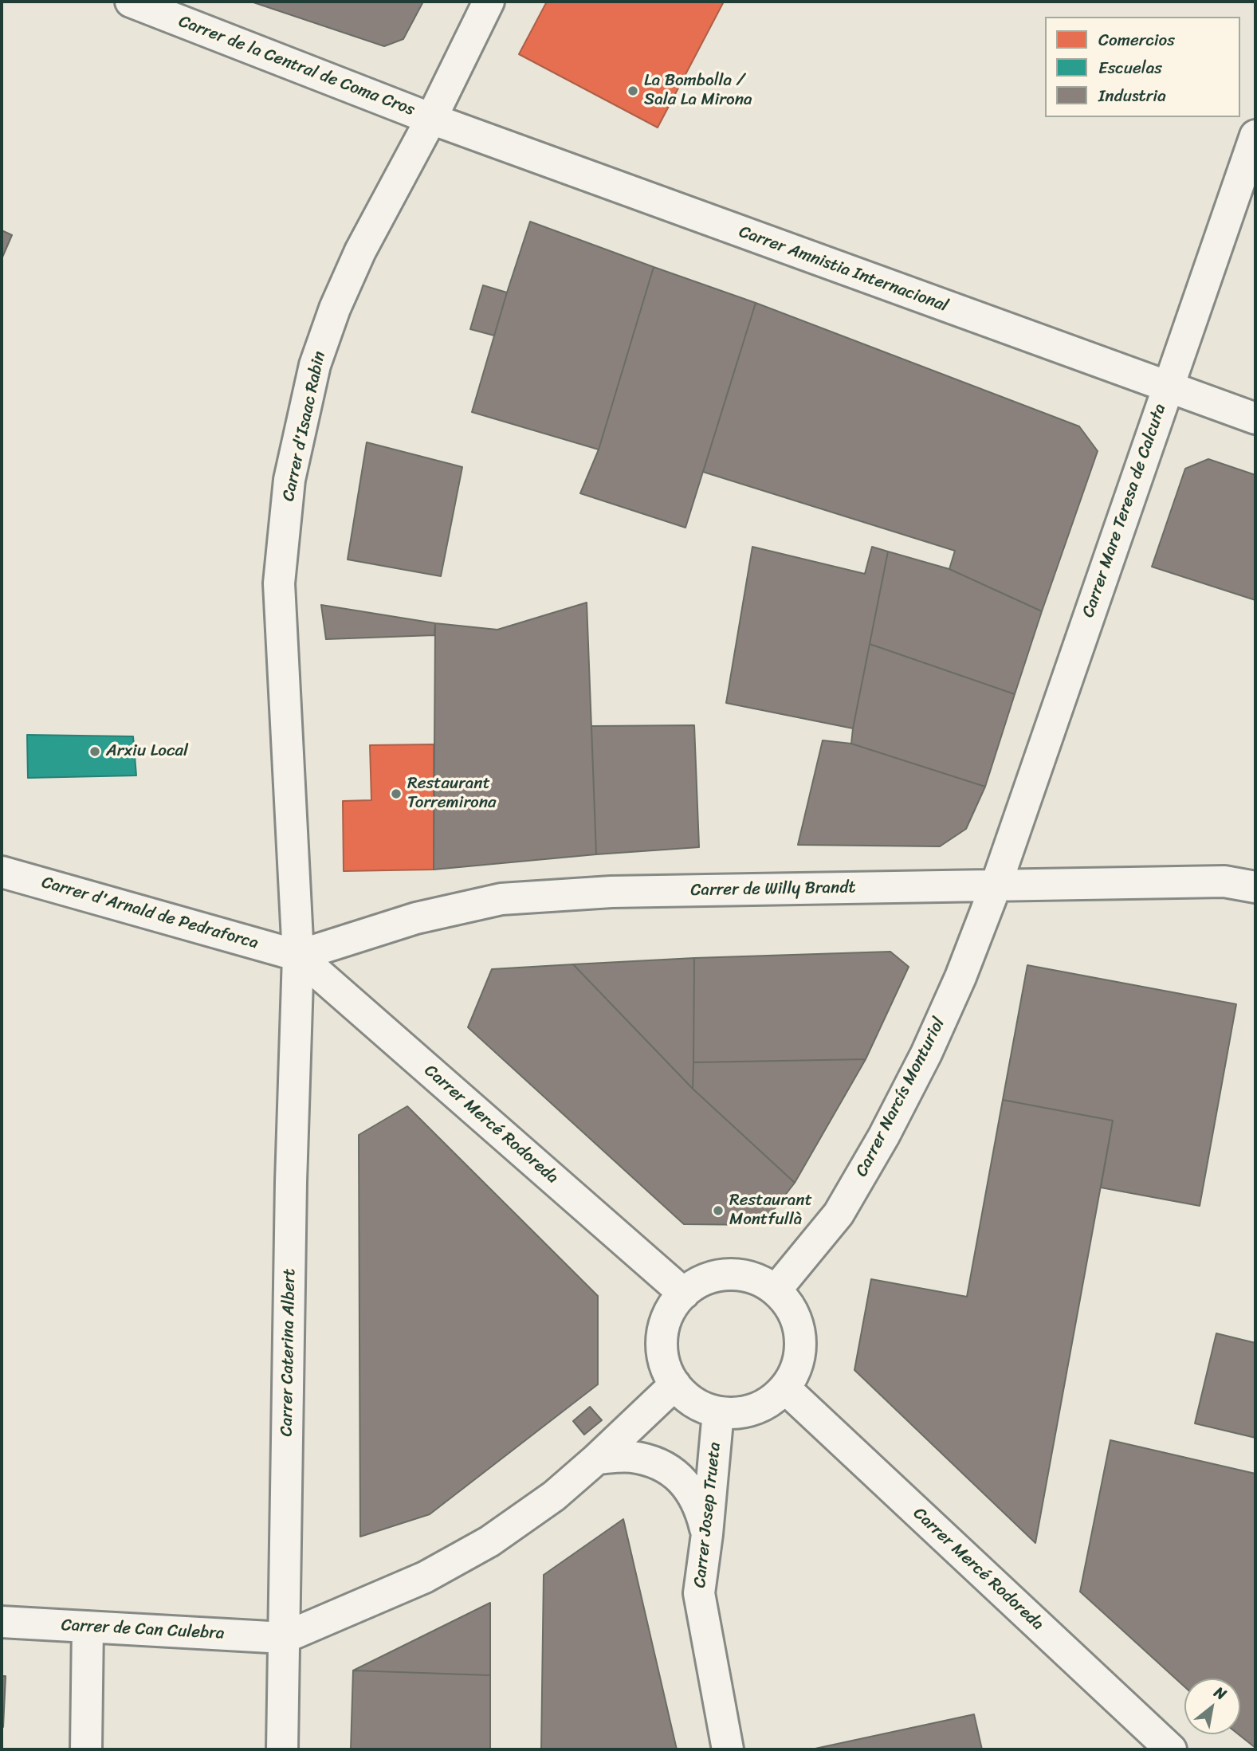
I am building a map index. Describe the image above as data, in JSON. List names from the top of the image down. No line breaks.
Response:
{"streets":{"street":["Carrer de la Central de Coma Cros","Carrer Amnistia Internacional","Carrer d'Isaac Rabin","Carrer Mare Teresa de Calcuta","Carrer de Willy Brandt","Carrer d'Arnald de Pedraforca","Carrer Narcís Monturiol","Carrer Mercé Rodoreda","Carrer Caterina Albert","Carrer Josep Trueta","Carrer de Can Culebra"]},"crossings":[["Carrer de la Central de Coma Cros","Carrer Amnistia Internacional"],["Carrer de la Central de Coma Cros","Carrer d'Isaac Rabin"],["Carrer Amnistia Internacional","Carrer d'Isaac Rabin"],["Carrer Amnistia Internacional","Carrer Mare Teresa de Calcuta"],["Carrer d'Isaac Rabin","Carrer de Willy Brandt"],["Carrer d'Isaac Rabin","Carrer d'Arnald de Pedraforca"],["Carrer d'Isaac Rabin","Carrer Mercé Rodoreda"],["Carrer d'Isaac Rabin","Carrer Caterina Albert"],["Carrer Mare Teresa de Calcuta","Carrer de Willy Brandt"],["Carrer Mare Teresa de Calcuta","Carrer Narcís Monturiol"],["Carrer de Willy Brandt","Carrer d'Arnald de Pedraforca"],["Carrer de Willy Brandt","Carrer Narcís Monturiol"],["Carrer de Willy Brandt","Carrer Mercé Rodoreda"],["Carrer de Willy Brandt","Carrer Caterina Albert"],["Carrer d'Arnald de Pedraforca","Carrer Mercé Rodoreda"],["Carrer d'Arnald de Pedraforca","Carrer Caterina Albert"],["Carrer Narcís Monturiol","Carrer Mercé Rodoreda"],["Carrer Narcís Monturiol","Carrer Josep Trueta"],["Carrer Mercé Rodoreda","Carrer Caterina Albert"],["Carrer Mercé Rodoreda","Carrer Josep Trueta"],["Carrer Caterina Albert","Carrer de Can Culebra"]],"places":["La Bombolla / Sala La Mirona","Arxiu Local","Restaurant Torremirona","Restaurant Montfullà"],"legend":["Comercios","Escuelas","Industria"],"north":"top right"}
